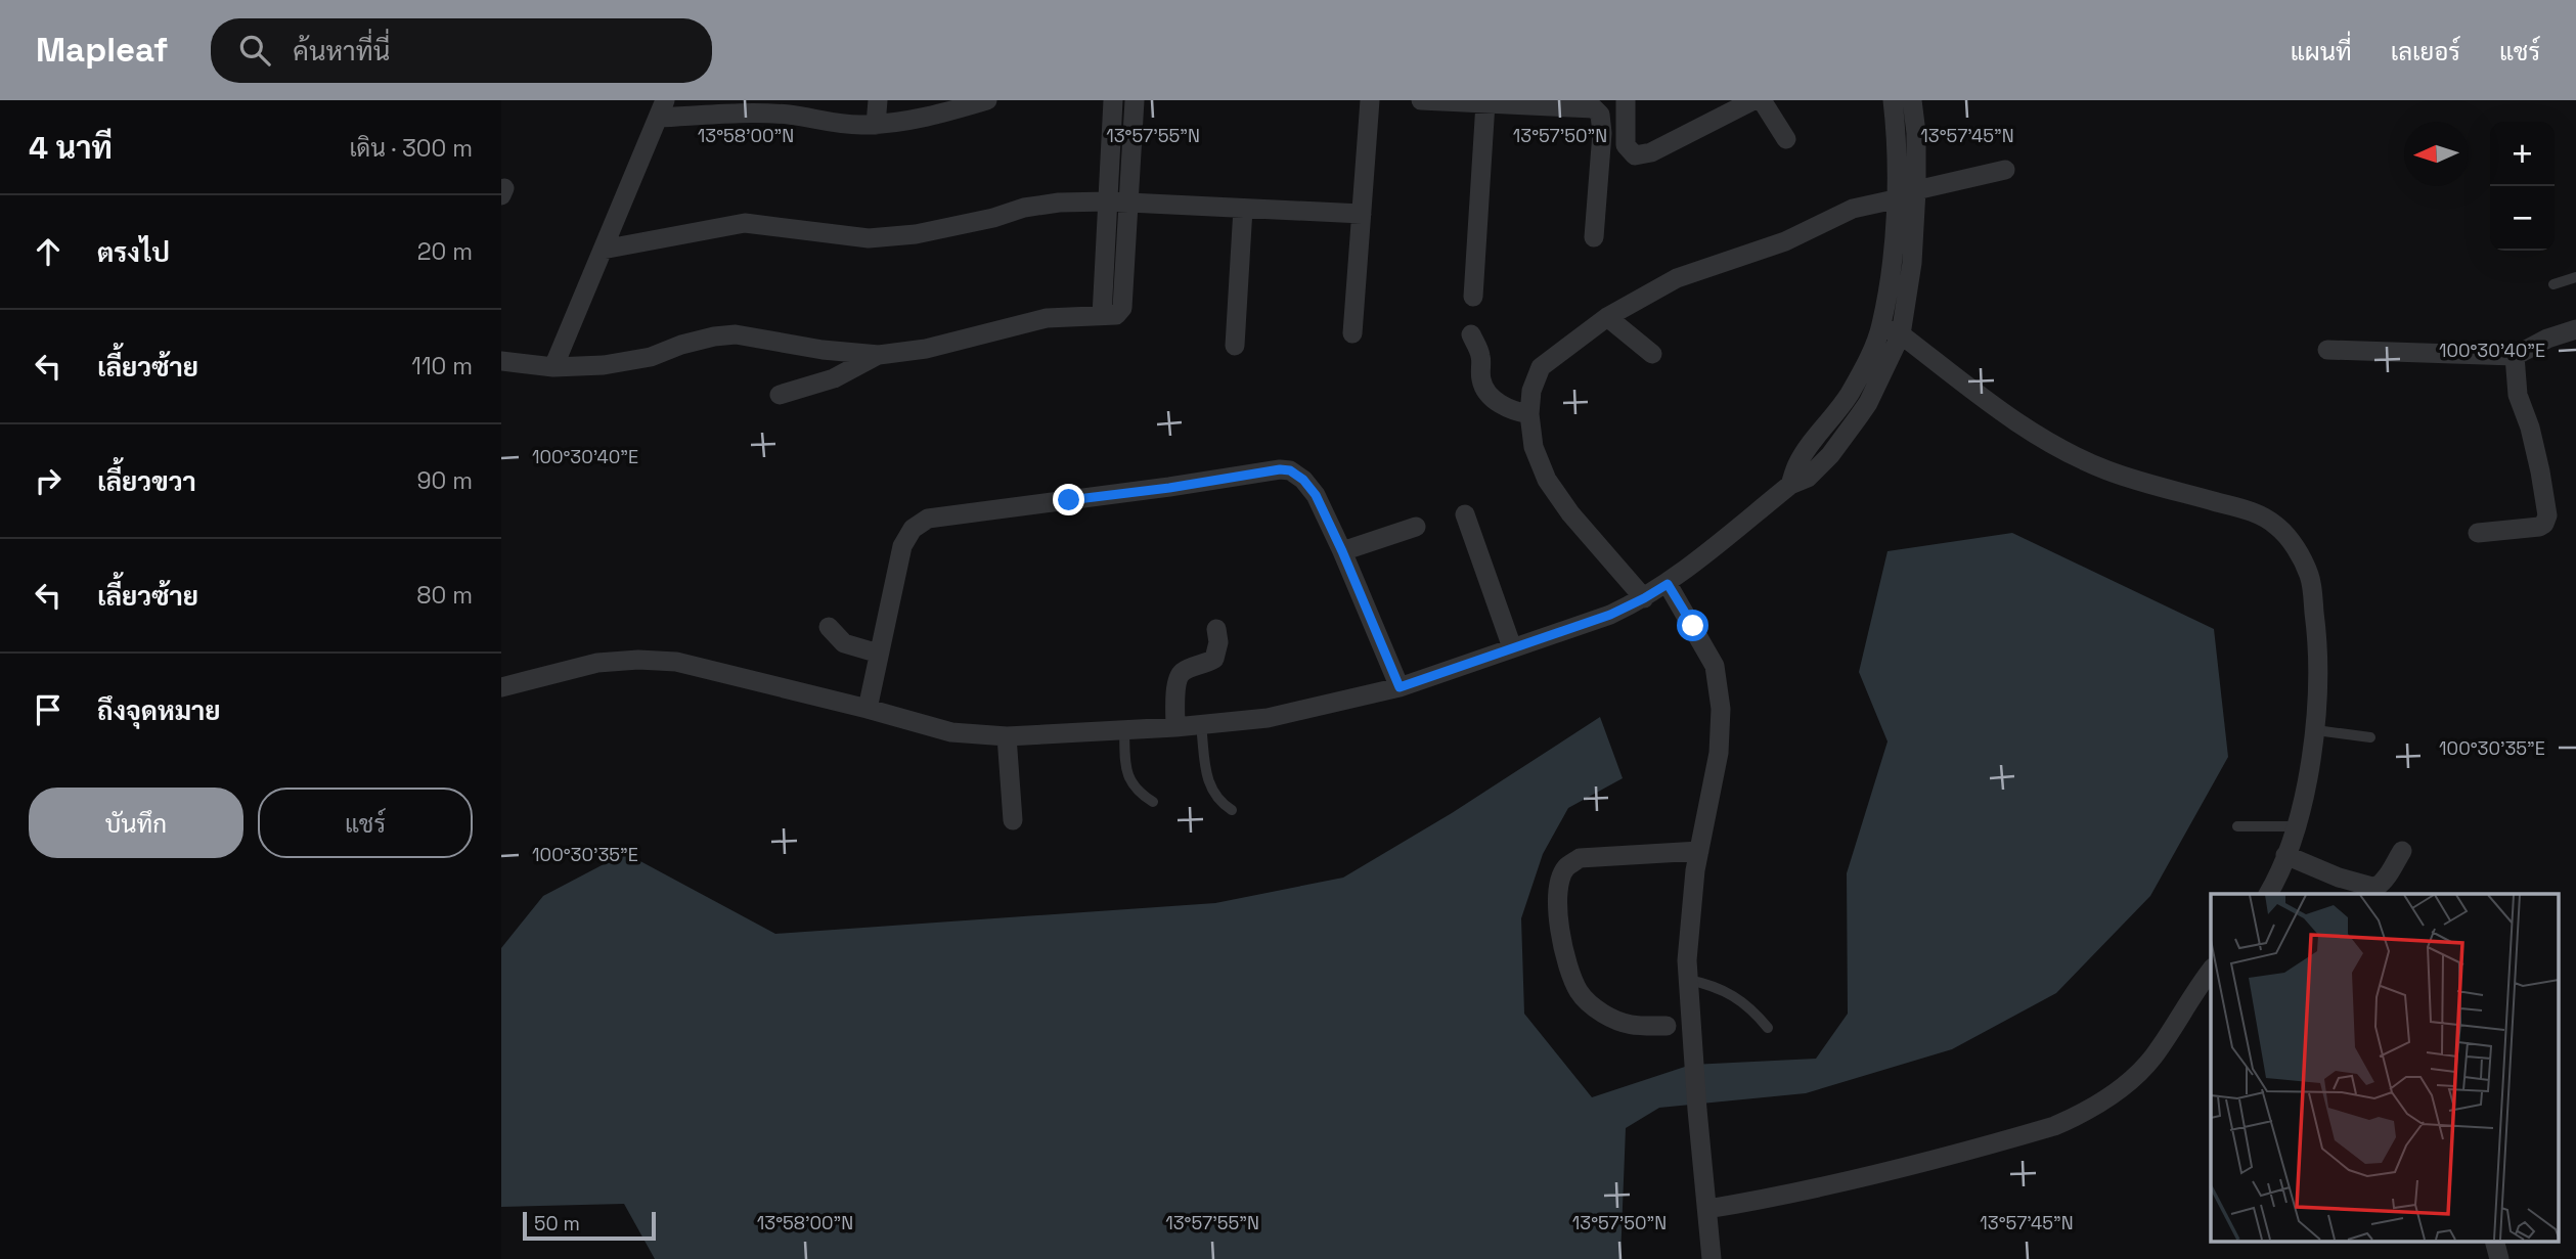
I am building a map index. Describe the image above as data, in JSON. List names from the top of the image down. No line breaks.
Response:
{"scale_bar":"50 m","north":"left","page":{"header":"Mapleaf","search":"ค้นหาที่นี่","nav":["แผนที่","เลเยอร์","แชร์"],"heading":["4 นาที","เดิน · 300 m"],"map_buttons":["+","−"],"list":[["ตรงไป","20 m"],["เลี้ยวซ้าย","110 m"],["เลี้ยวขวา","90 m"],["เลี้ยวซ้าย","80 m"],"ถึงจุดหมาย"],"buttons":["บันทึก","แชร์"],"scale":"50 m"},"coordinates":["13°58'00\"N","13°57'55\"N","13°57'50\"N","13°57'45\"N","100°30'40\"E","100°30'35\"E"]}
